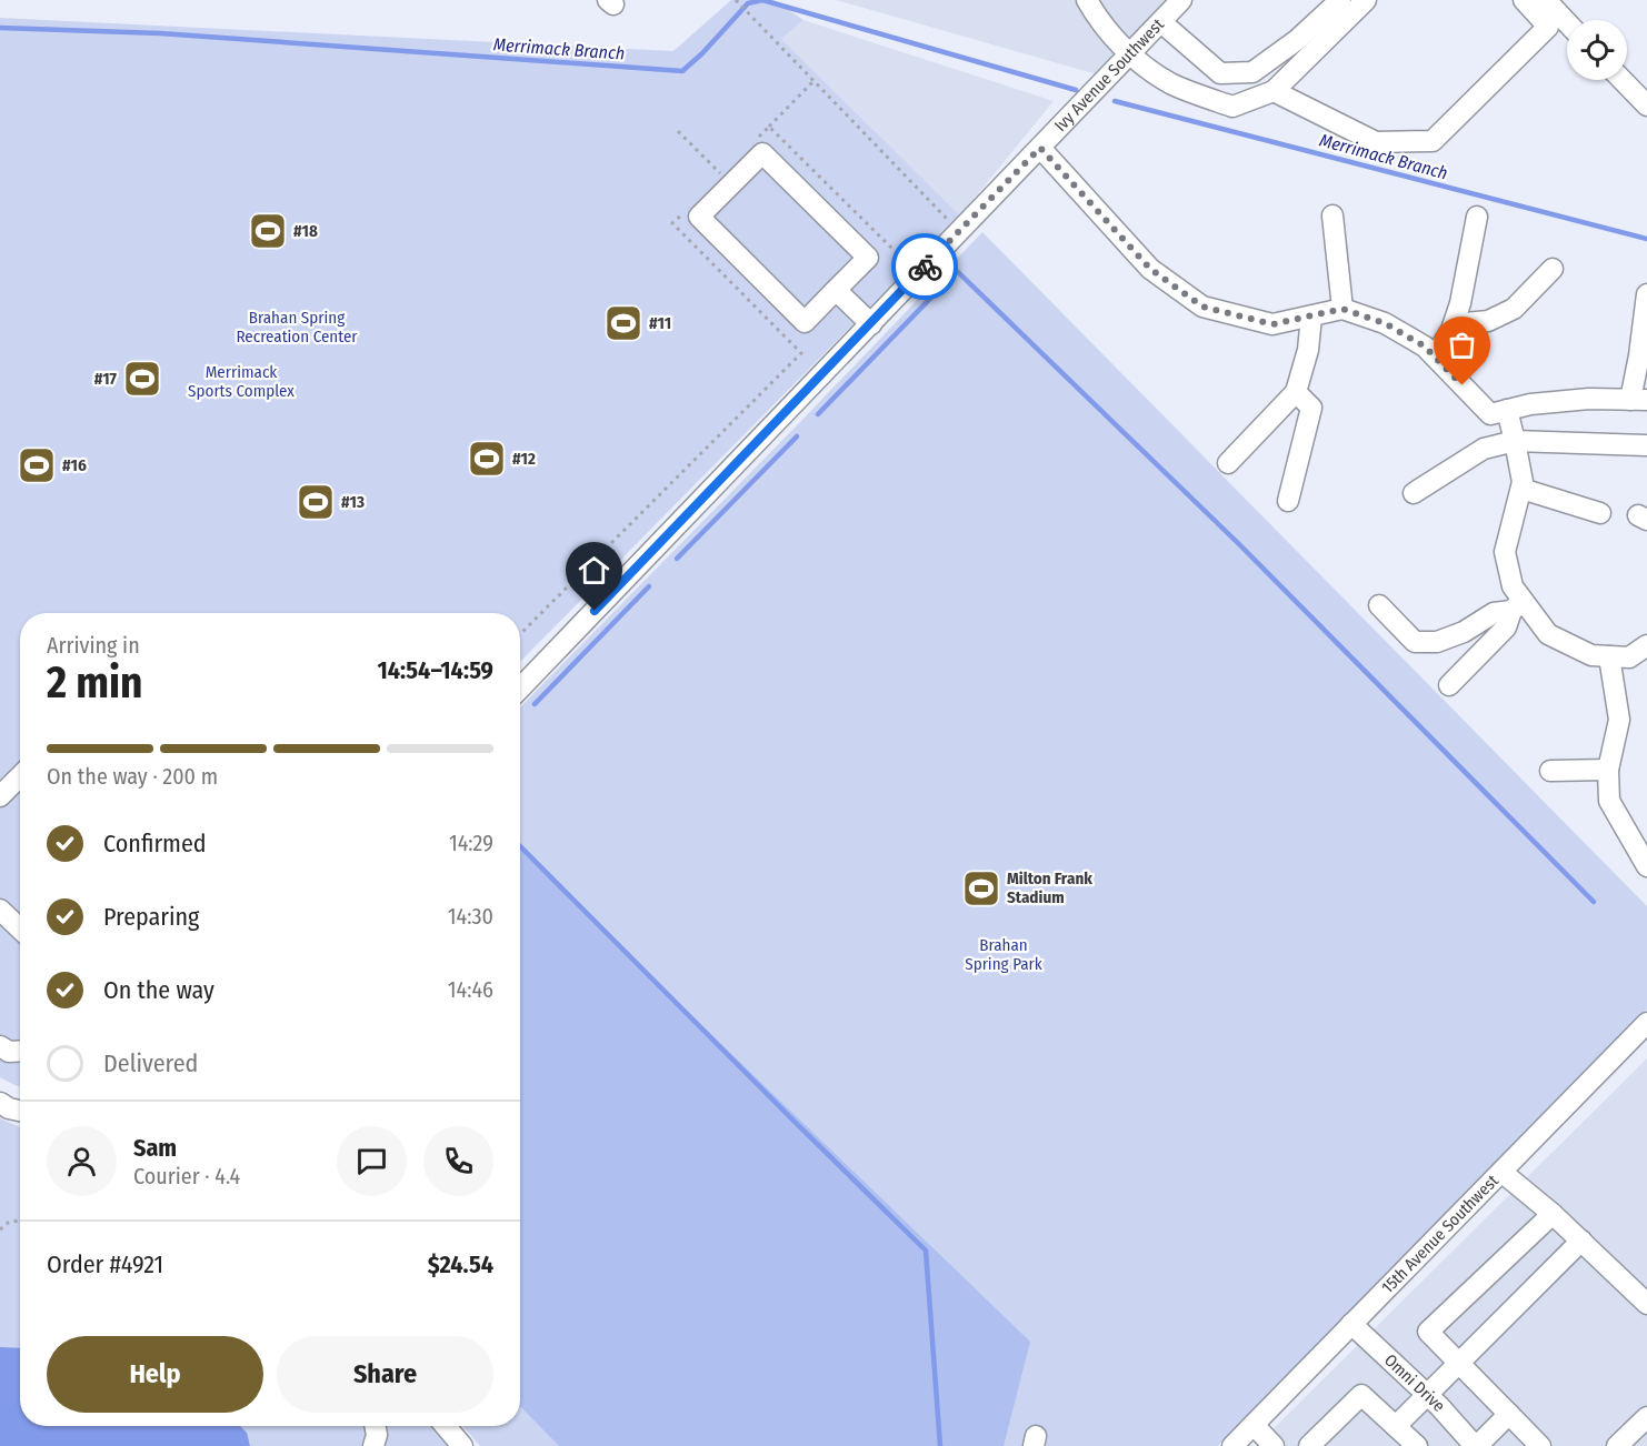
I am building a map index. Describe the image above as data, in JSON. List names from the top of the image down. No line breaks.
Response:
{"streets":{"street":["Ivy Avenue Southwest","15th Avenue Southwest","Omni Drive"]},"crossings":[["15th Avenue Southwest","Omni Drive"]],"water":["Merrimack Branch"],"parks":["Brahan Spring Recreation Center","Merrimack Sports Complex","Brahan Spring Park"],"places":{"sports":["#18","#11","#17","#12","#16","#13","Milton Frank Stadium"]},"page":{"heading":["2 min","Arriving in","14:54–14:59"],"panel":["Sam","Courier · 4.4","Order #4921","$24.54"],"bar":"On the way · 200 m","list":[["Confirmed","14:29"],["Preparing","14:30"],["On the way","14:46"],"Delivered"],"buttons":["Help","Share"]}}
